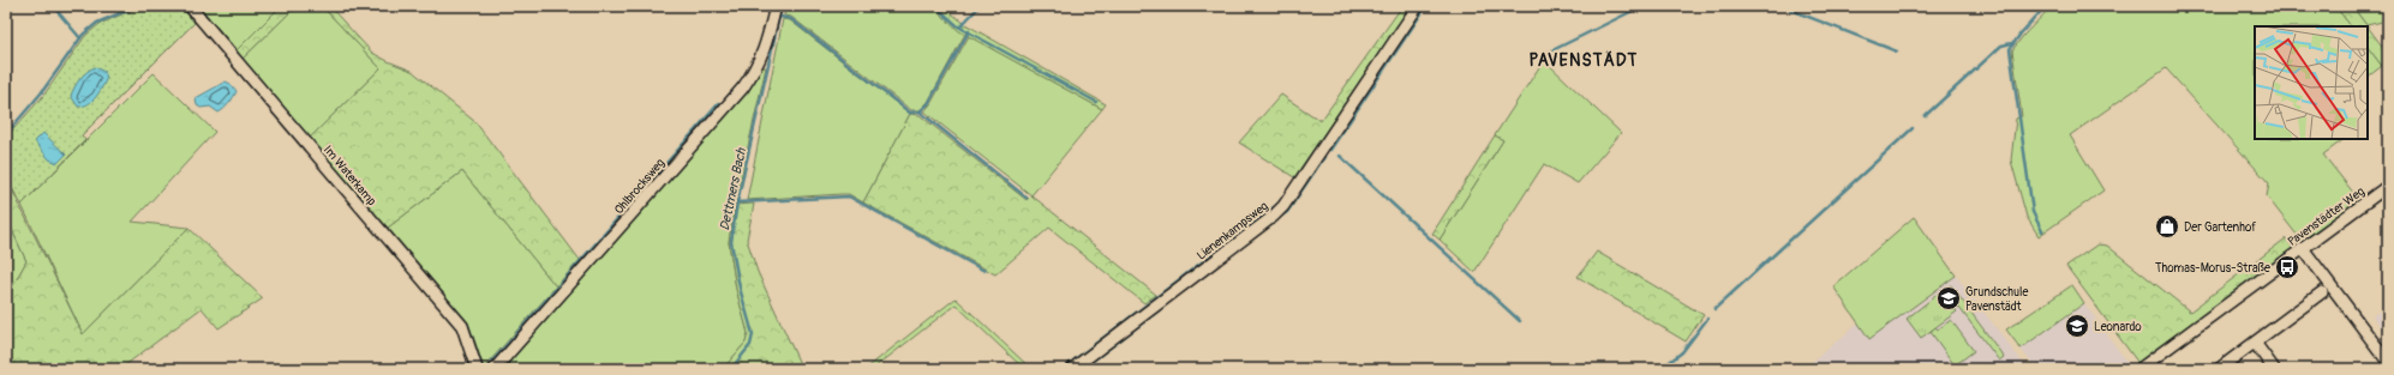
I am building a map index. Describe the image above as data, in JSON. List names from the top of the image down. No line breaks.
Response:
{"streets":{"street":["Im Waterkamp","Ohlbrocksweg","Pavenstädter Weg","Lienenkampsweg"]},"districts":["PAVENSTÄDT"],"water":["Dettmers Bach"],"places":{"shop":["Der Gartenhof"],"bus stop":["Thomas-Morus-Straße"],"school or university":["Grundschule Pavenstädt","Leonardo"]}}
